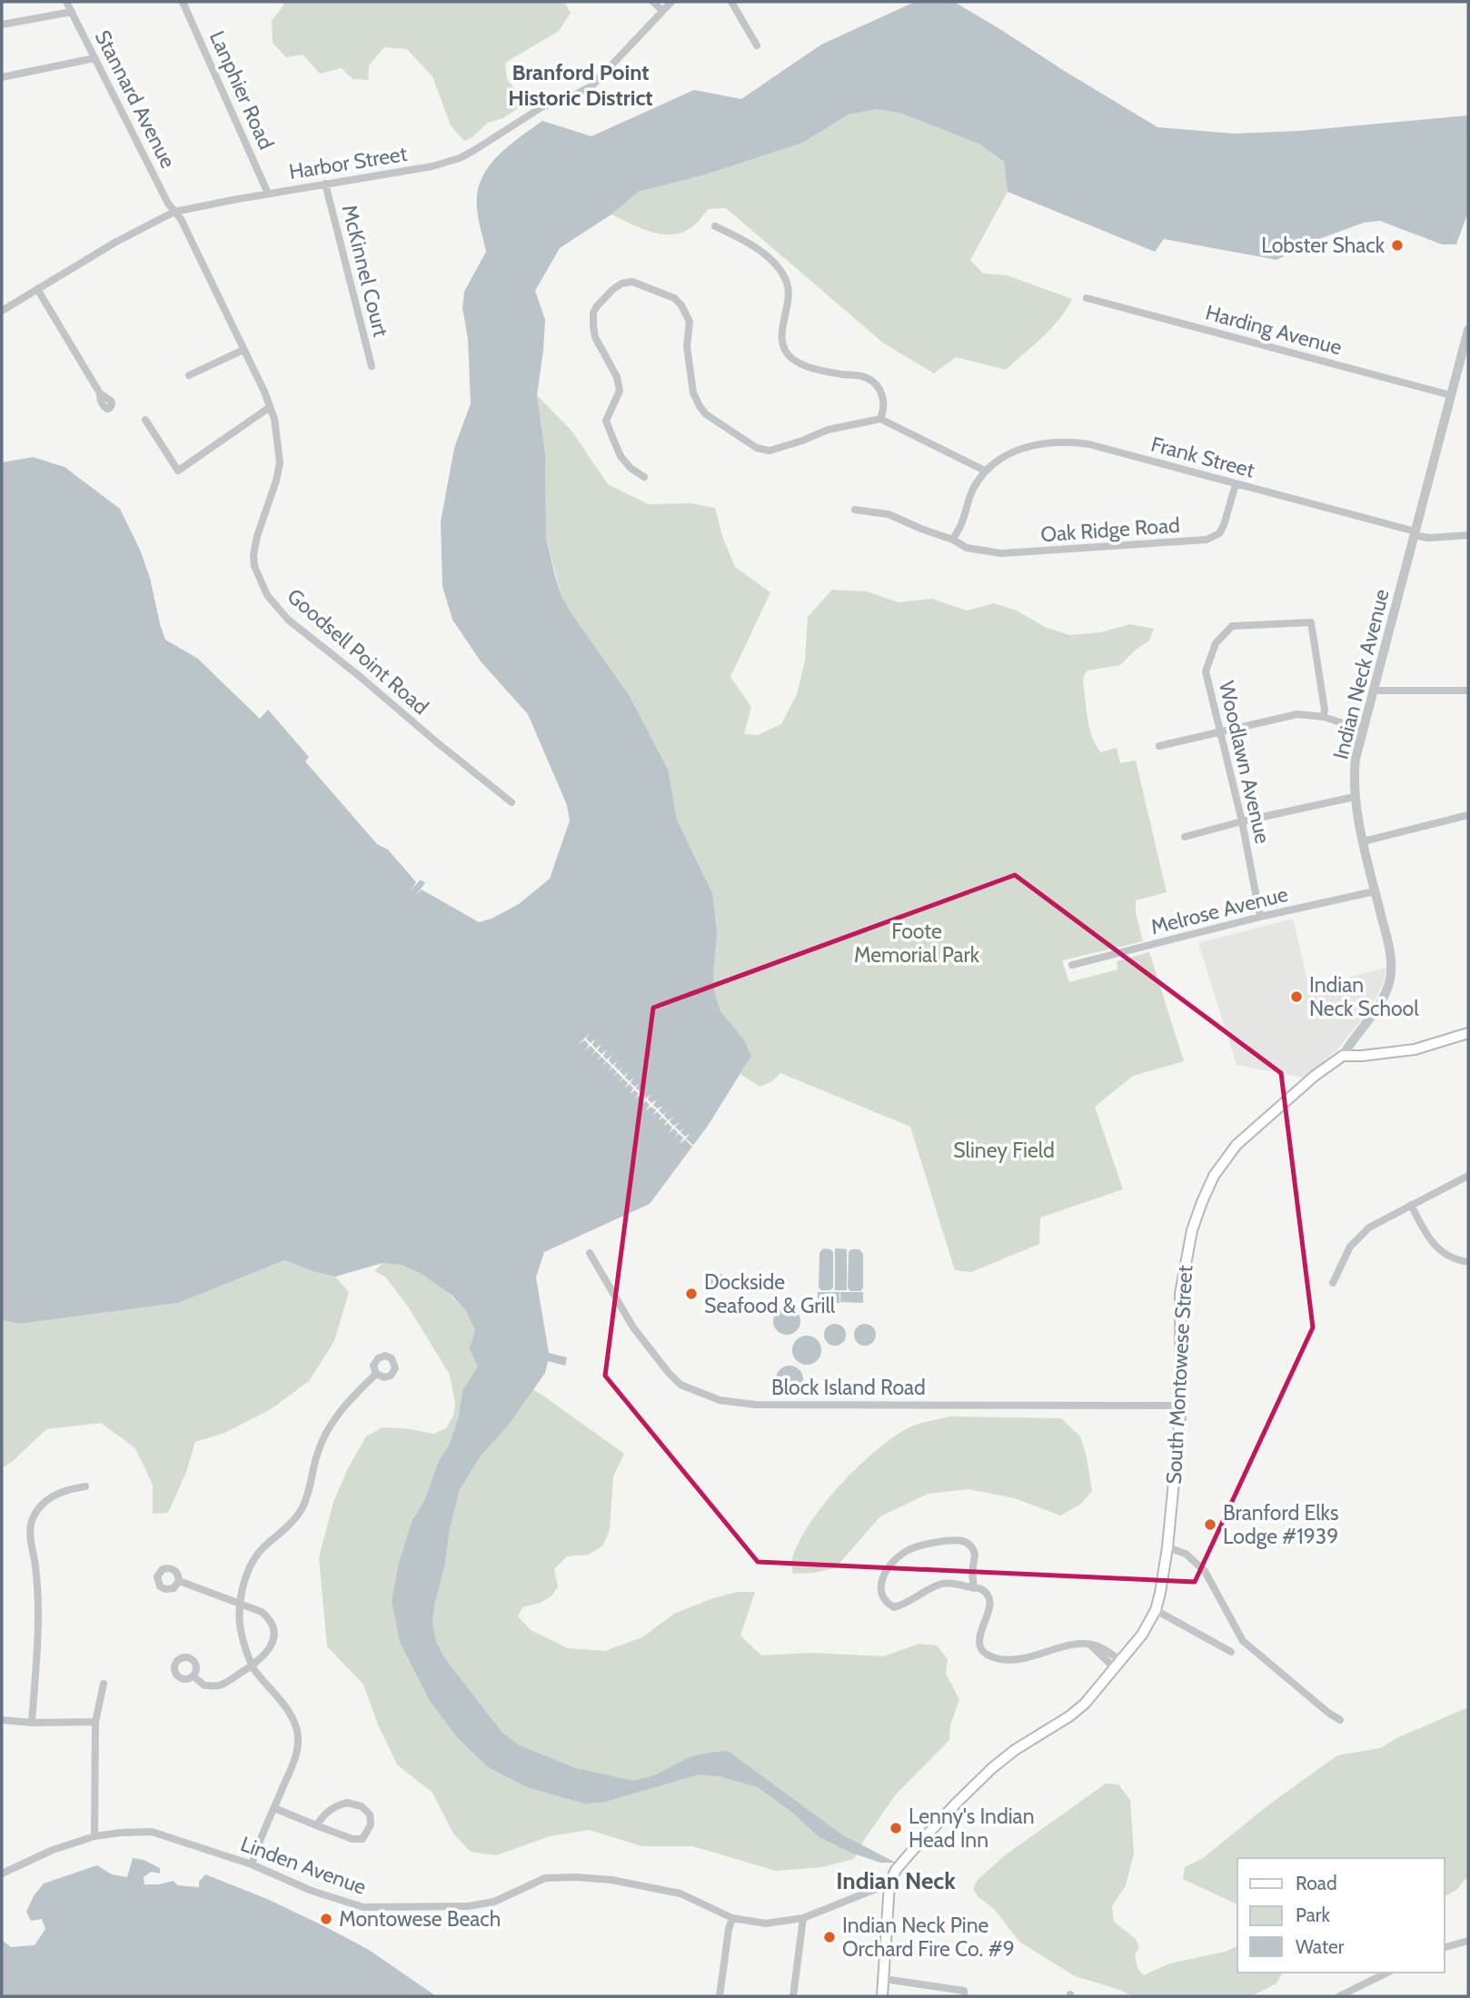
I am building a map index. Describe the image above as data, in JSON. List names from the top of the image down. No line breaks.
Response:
{"streets":{"main road":["South Montowese Street"],"street":["Lanphier Road","Stannard Avenue","Harbor Street","McKinnel Court","Harding Avenue","Frank Street","Oak Ridge Road","Goodsell Point Road","Indian Neck Avenue","Woodlawn Avenue","Melrose Avenue","Block Island Road","Linden Avenue"]},"crossings":[["Lanphier Road","Harbor Street"],["Stannard Avenue","Harbor Street"],["Stannard Avenue","Goodsell Point Road"],["Harbor Street","McKinnel Court"],["Harbor Street","Goodsell Point Road"],["Harding Avenue","Indian Neck Avenue"],["Frank Street","Oak Ridge Road"],["Frank Street","Indian Neck Avenue"],["Indian Neck Avenue","Melrose Avenue"],["Indian Neck Avenue","South Montowese Street"],["Woodlawn Avenue","Melrose Avenue"],["South Montowese Street","Block Island Road"],["South Montowese Street","Linden Avenue"]],"districts":["Branford Point Historic District","Indian Neck"],"parks":["Foote Memorial Park","Sliney Field"],"places":["Lobster Shack","Indian Neck School","Dockside Seafood & Grill","Branford Elks Lodge #1939","Lenny's Indian Head Inn","Montowese Beach","Indian Neck Pine Orchard Fire Co. #9"],"legend":["Road","Park","Water"]}
